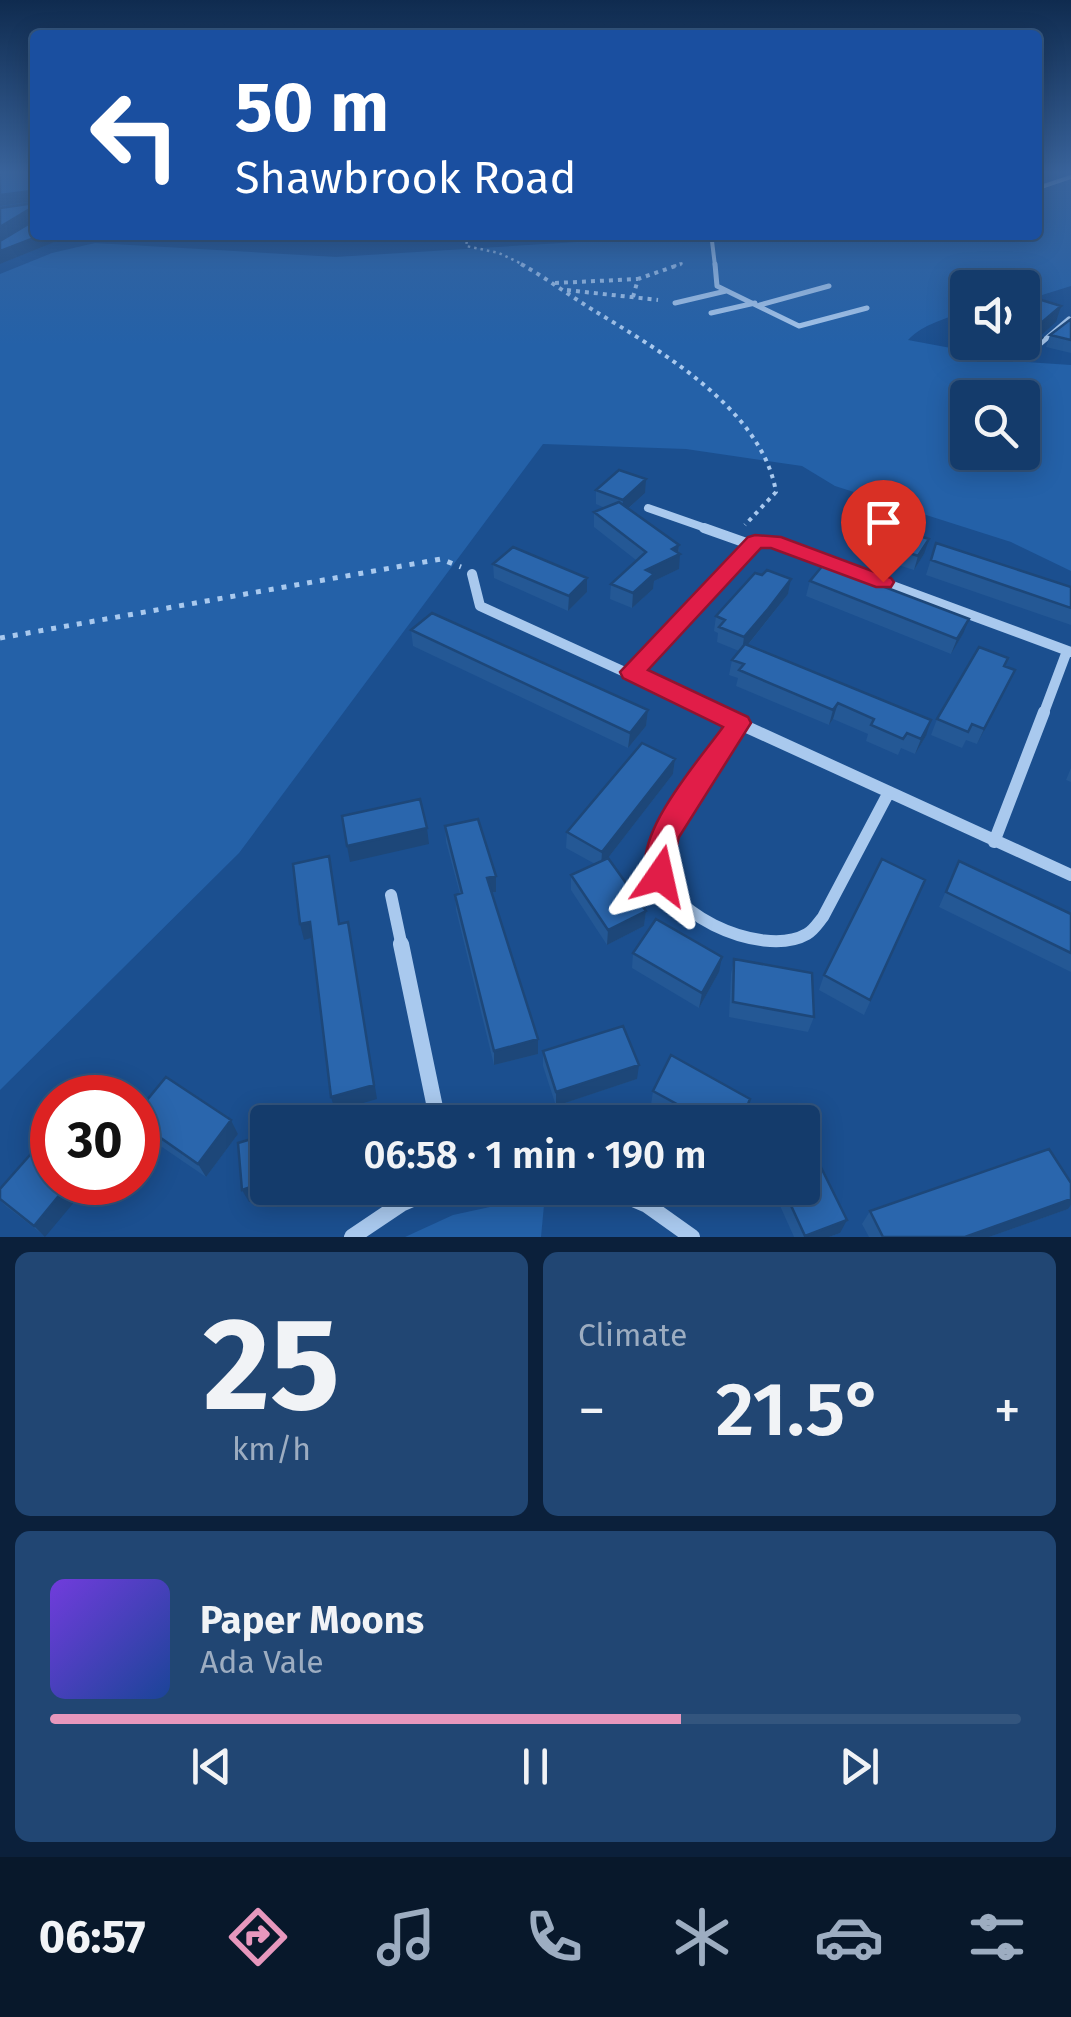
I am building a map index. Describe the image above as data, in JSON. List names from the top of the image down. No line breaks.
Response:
{"page":{"turn":["50 m","Shawbrook Road"],"limit":"30","trip":"06:58 · 1 min · 190 m","tile":[["25","km/h"],"Climate"],"heat":["−","21.5°","+"],"song":["Paper Moons","Ada Vale"],"tabs":"06:57"}}
